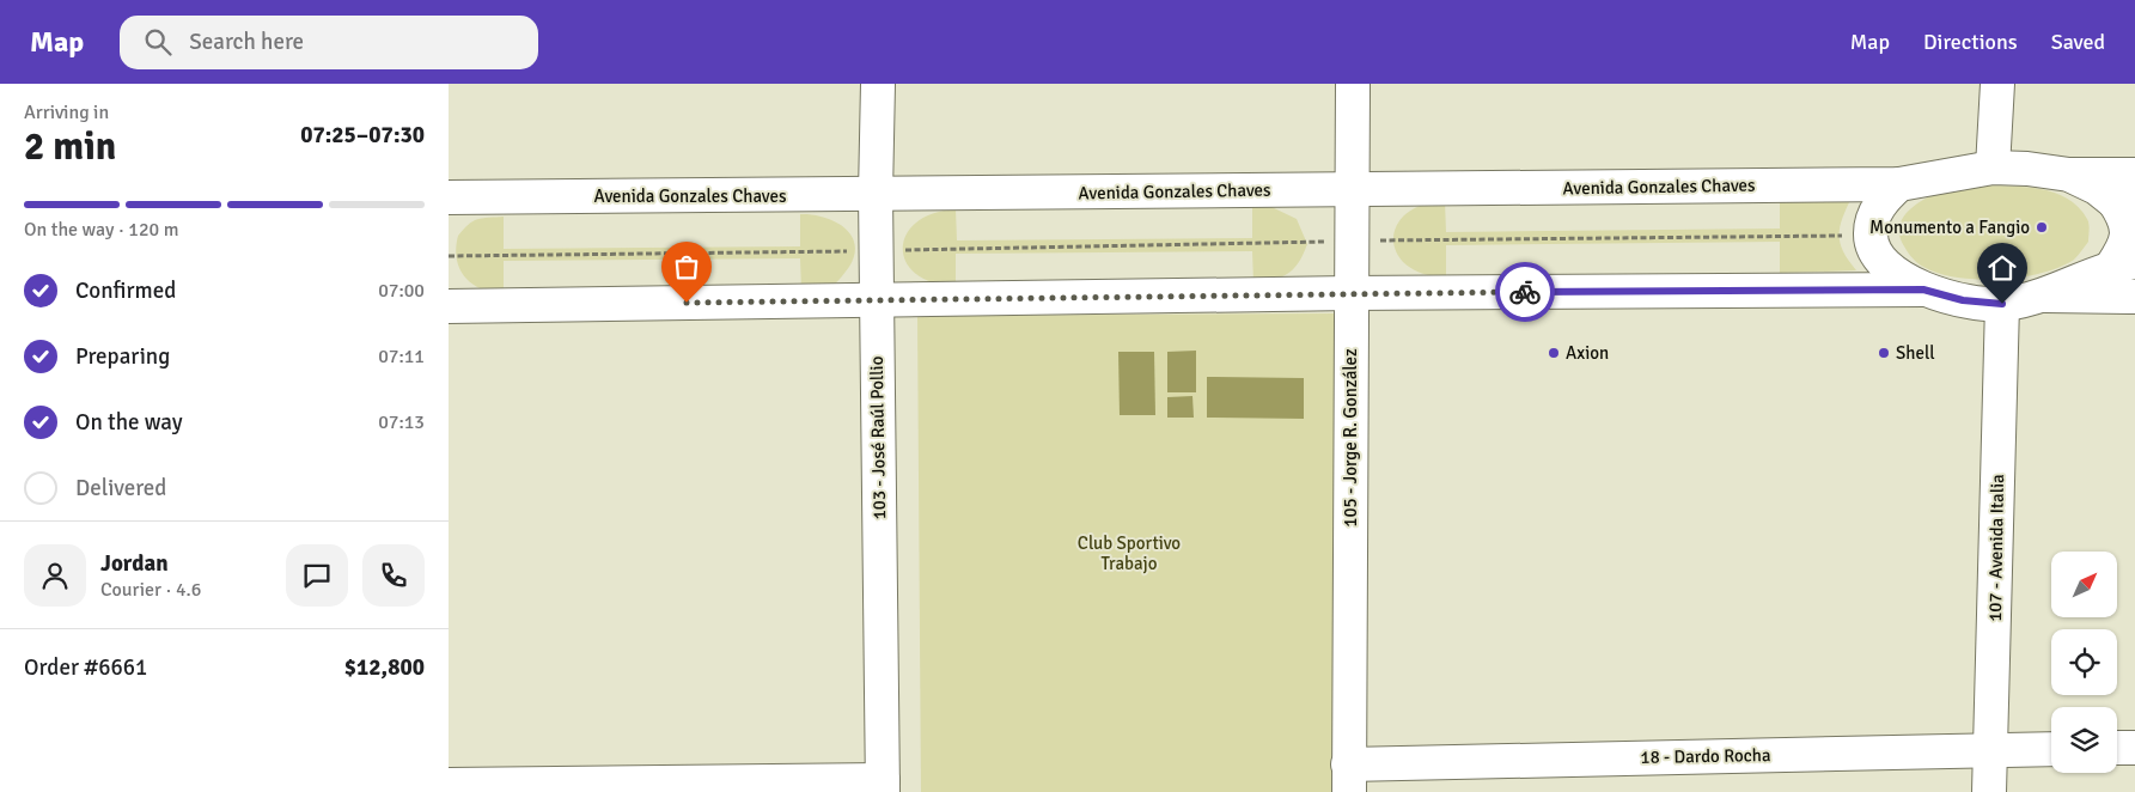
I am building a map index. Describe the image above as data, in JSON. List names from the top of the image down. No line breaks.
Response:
{"streets":{"main road":["Avenida Gonzales Chaves","103 - José Raúl Pollio","105 - Jorge R. González","107 - Avenida Italia","18 - Dardo Rocha"]},"crossings":[["Avenida Gonzales Chaves","103 - José Raúl Pollio"],["Avenida Gonzales Chaves","105 - Jorge R. González"],["105 - Jorge R. González","18 - Dardo Rocha"],["107 - Avenida Italia","18 - Dardo Rocha"]],"parks":["Club Sportivo Trabajo"],"places":["Monumento a Fangio","Axion","Shell"],"north":"top right","page":{"header":"Map","search":"Search here","nav":["Map","Directions","Saved"],"heading":["2 min","Arriving in","07:25–07:30"],"panel":["Jordan","Courier · 4.6","Order #6661","$12,800"],"bar":"On the way · 120 m","list":[["Confirmed","07:00"],["Preparing","07:11"],["On the way","07:13"],"Delivered"]}}
